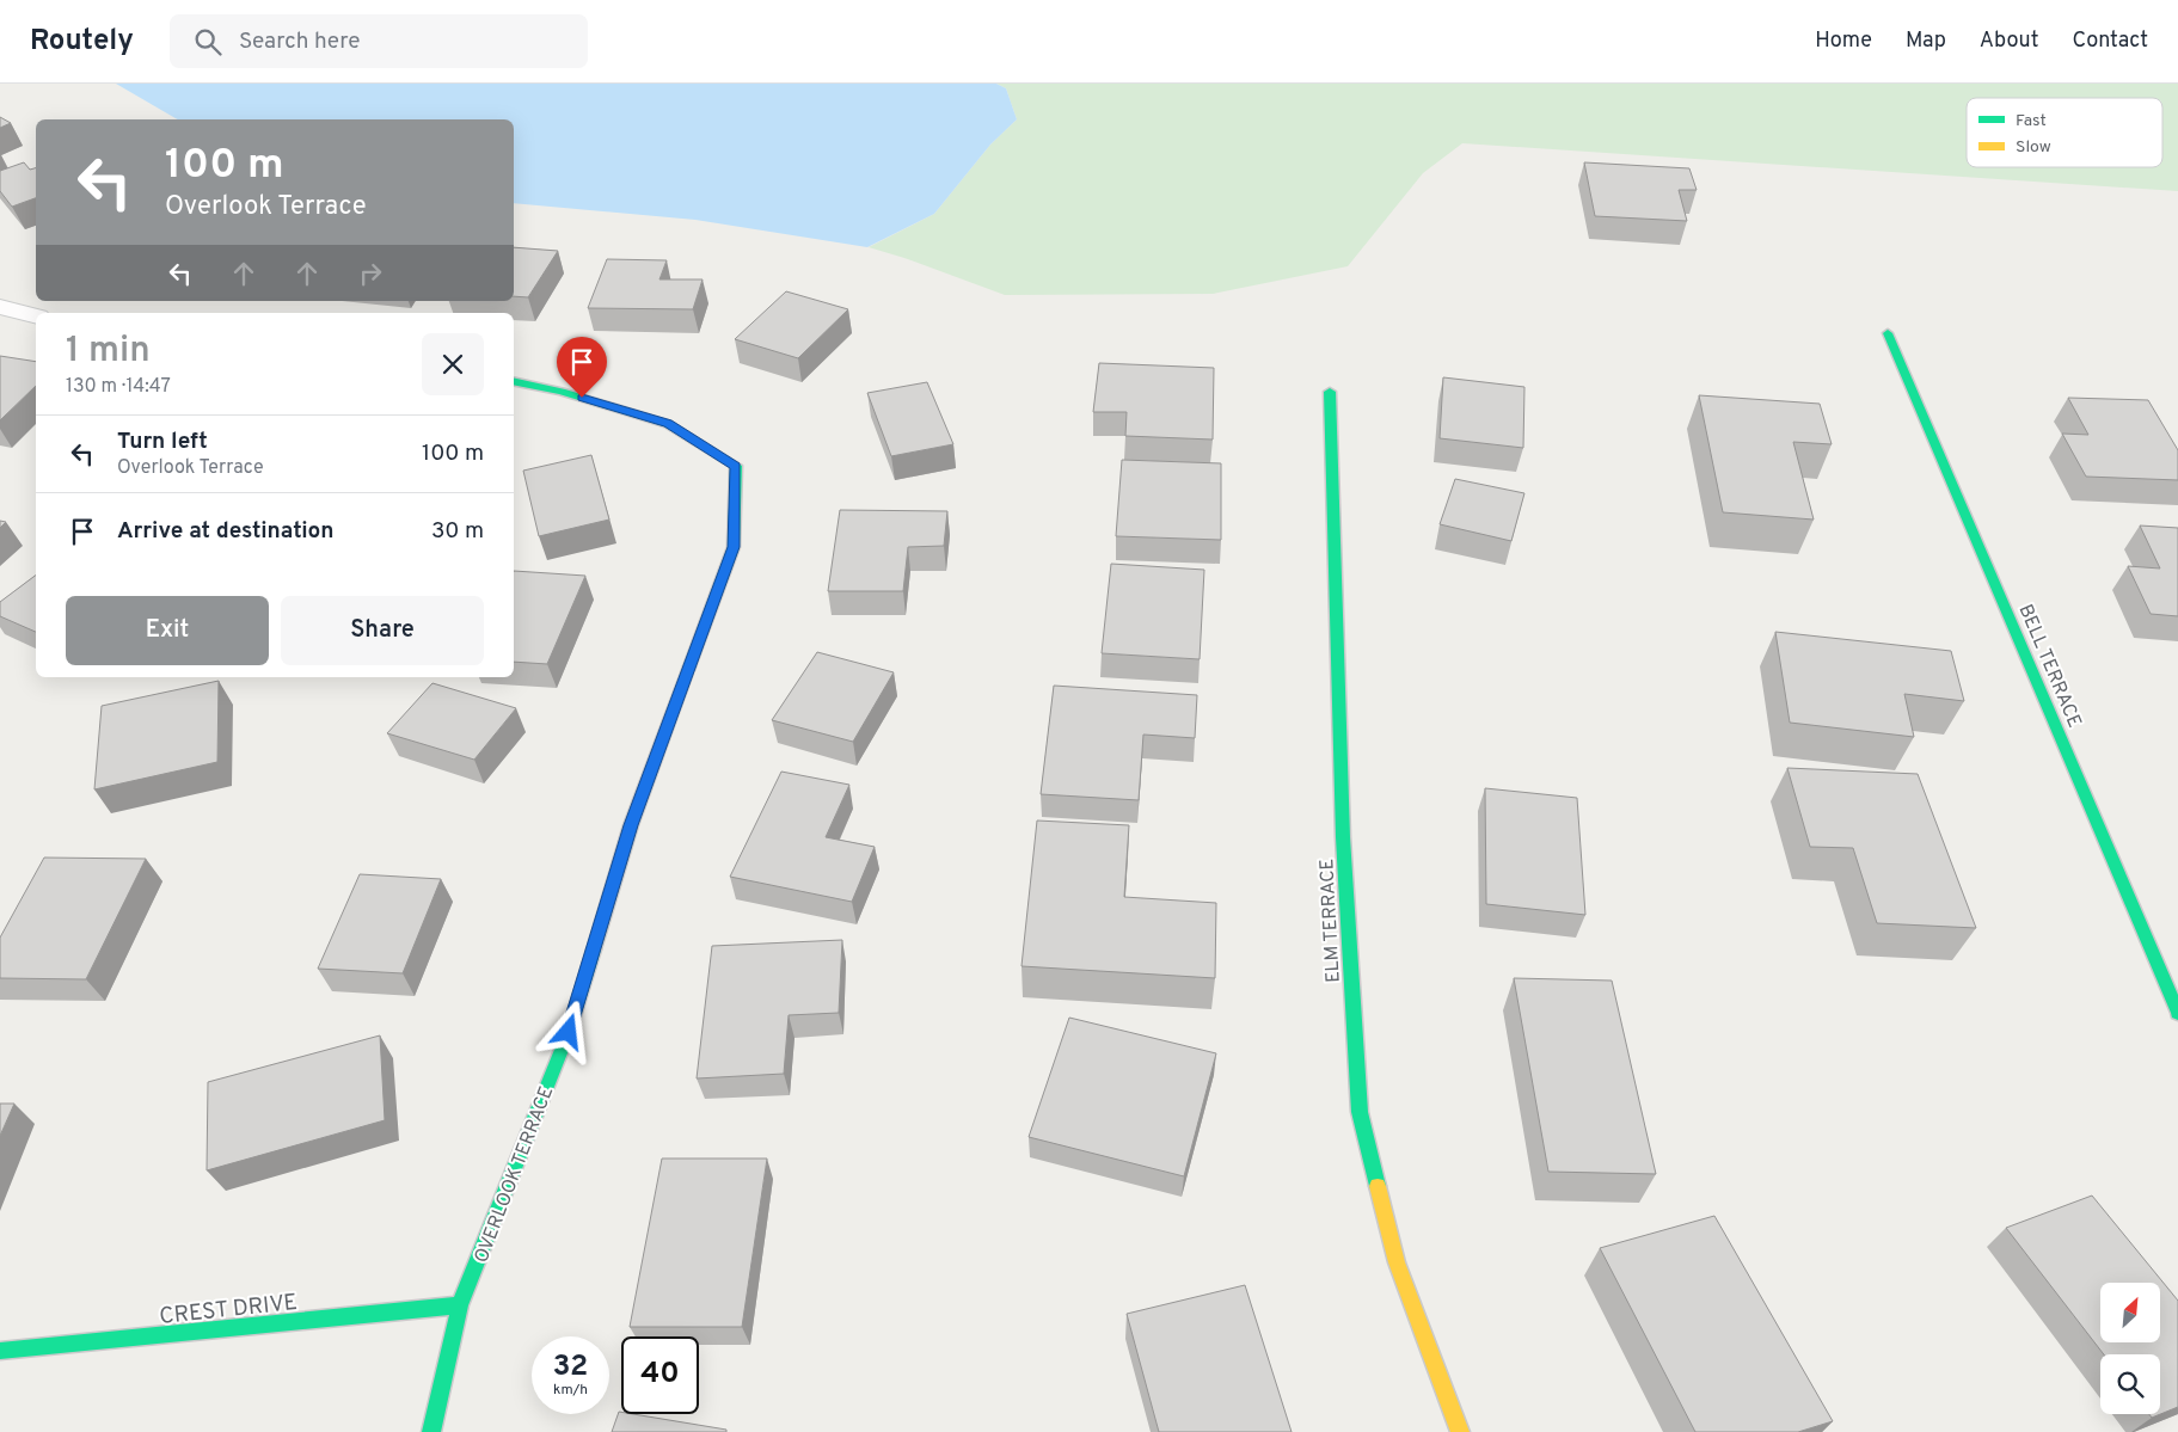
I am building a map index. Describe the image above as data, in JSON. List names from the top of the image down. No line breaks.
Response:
{"streets":{"street":["BELL TERRACE","ELM TERRACE","OVERLOOK TERRACE","CREST DRIVE"]},"crossings":[["OVERLOOK TERRACE","CREST DRIVE"]],"legend":["Fast","Slow"],"north":"top right","page":{"header":"Routely","search":"Search here","nav":["Home","Map","About","Contact"],"turn":["100 m","Overlook Terrace"],"heading":["1 min","130 m · 14:47"],"list":[{"name":"Turn left","note":"Overlook Terrace","value":"100 m"},{"name":"Arrive at destination","value":"30 m"}],"buttons":["Exit","Share"],"speed":"32 km/h","limit":"40"}}
